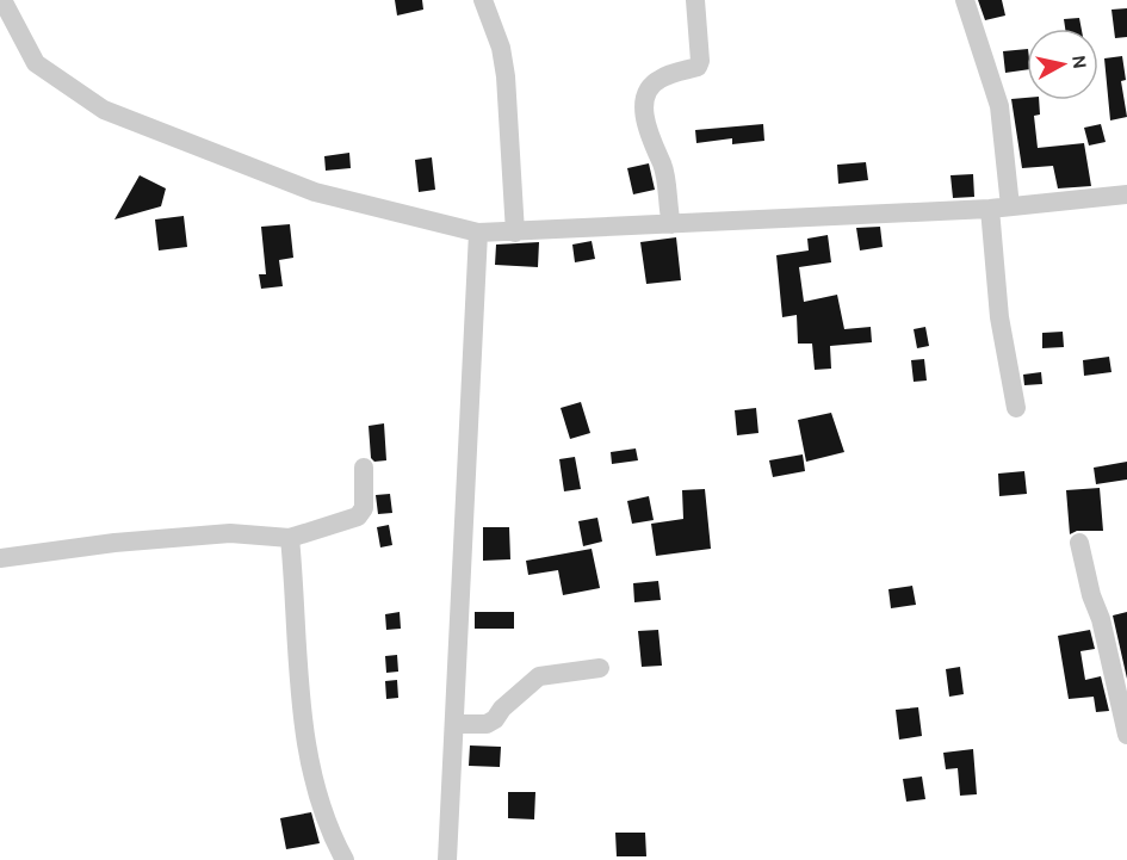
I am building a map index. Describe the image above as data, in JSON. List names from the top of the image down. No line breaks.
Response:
{"north":"right"}
